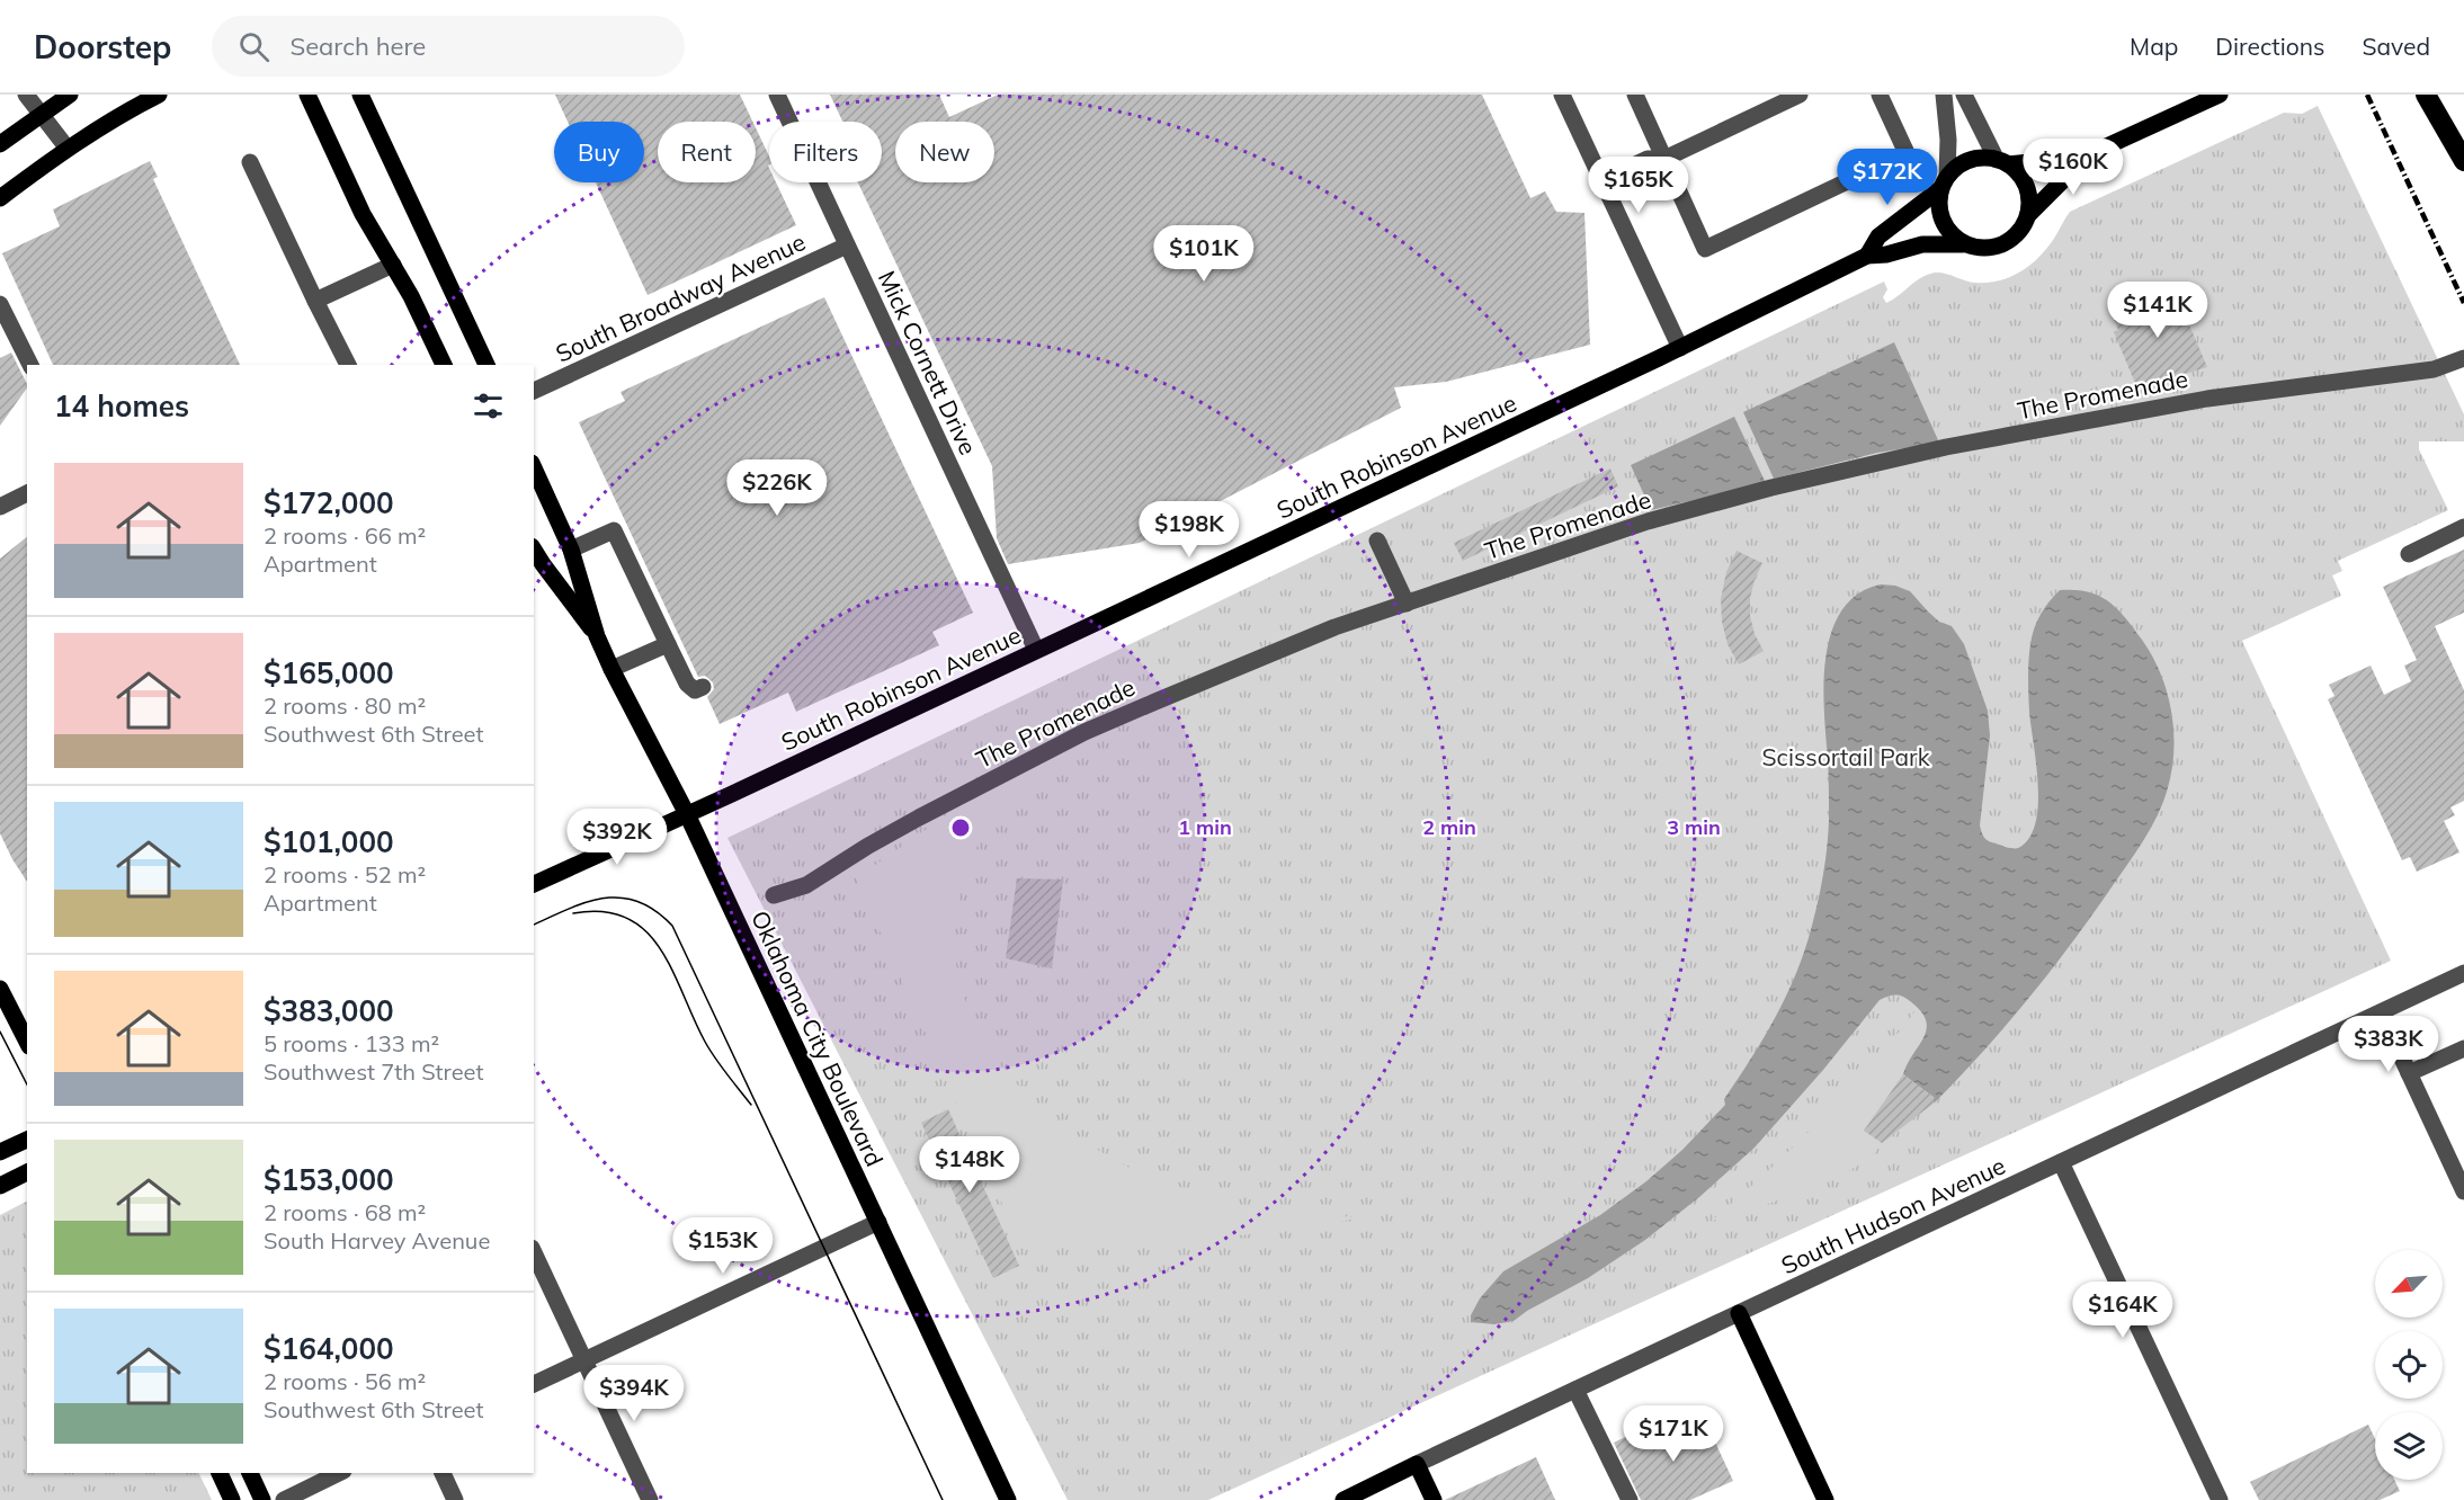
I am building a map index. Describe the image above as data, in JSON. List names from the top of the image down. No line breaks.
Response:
{"streets":{"main road":["South Robinson Avenue","Oklahoma City Boulevard","South Hudson Avenue"],"street":["South Broadway Avenue","Mick Cornett Drive","The Promenade"]},"crossings":[["South Broadway Avenue","Mick Cornett Drive"],["Mick Cornett Drive","South Robinson Avenue"],["South Robinson Avenue","Oklahoma City Boulevard"]],"parks":["Scissortail Park"],"north":"bottom left","page":{"header":"Doorstep","search":"Search here","nav":["Map","Directions","Saved"],"chip":["Buy","Rent","Filters","New"],"price":["$160K","$172K","$165K","$101K","$141K","$226K","$198K","$392K","$383K","$148K","$153K","$164K","$394K","$171K"],"heading":"14 homes","list":[{"name":"$172,000","note":"2 rooms · 66 m² · Apartment"},{"name":"$165,000","note":"2 rooms · 80 m² · Southwest 6th Street"},{"name":"$101,000","note":"2 rooms · 52 m² · Apartment"},{"name":"$383,000","note":"5 rooms · 133 m² · Southwest 7th Street"},{"name":"$153,000","note":"2 rooms · 68 m² · South Harvey Avenue"},{"name":"$164,000","note":"2 rooms · 56 m² · Southwest 6th Street"}]},"rings":["1 min","2 min","3 min"]}
